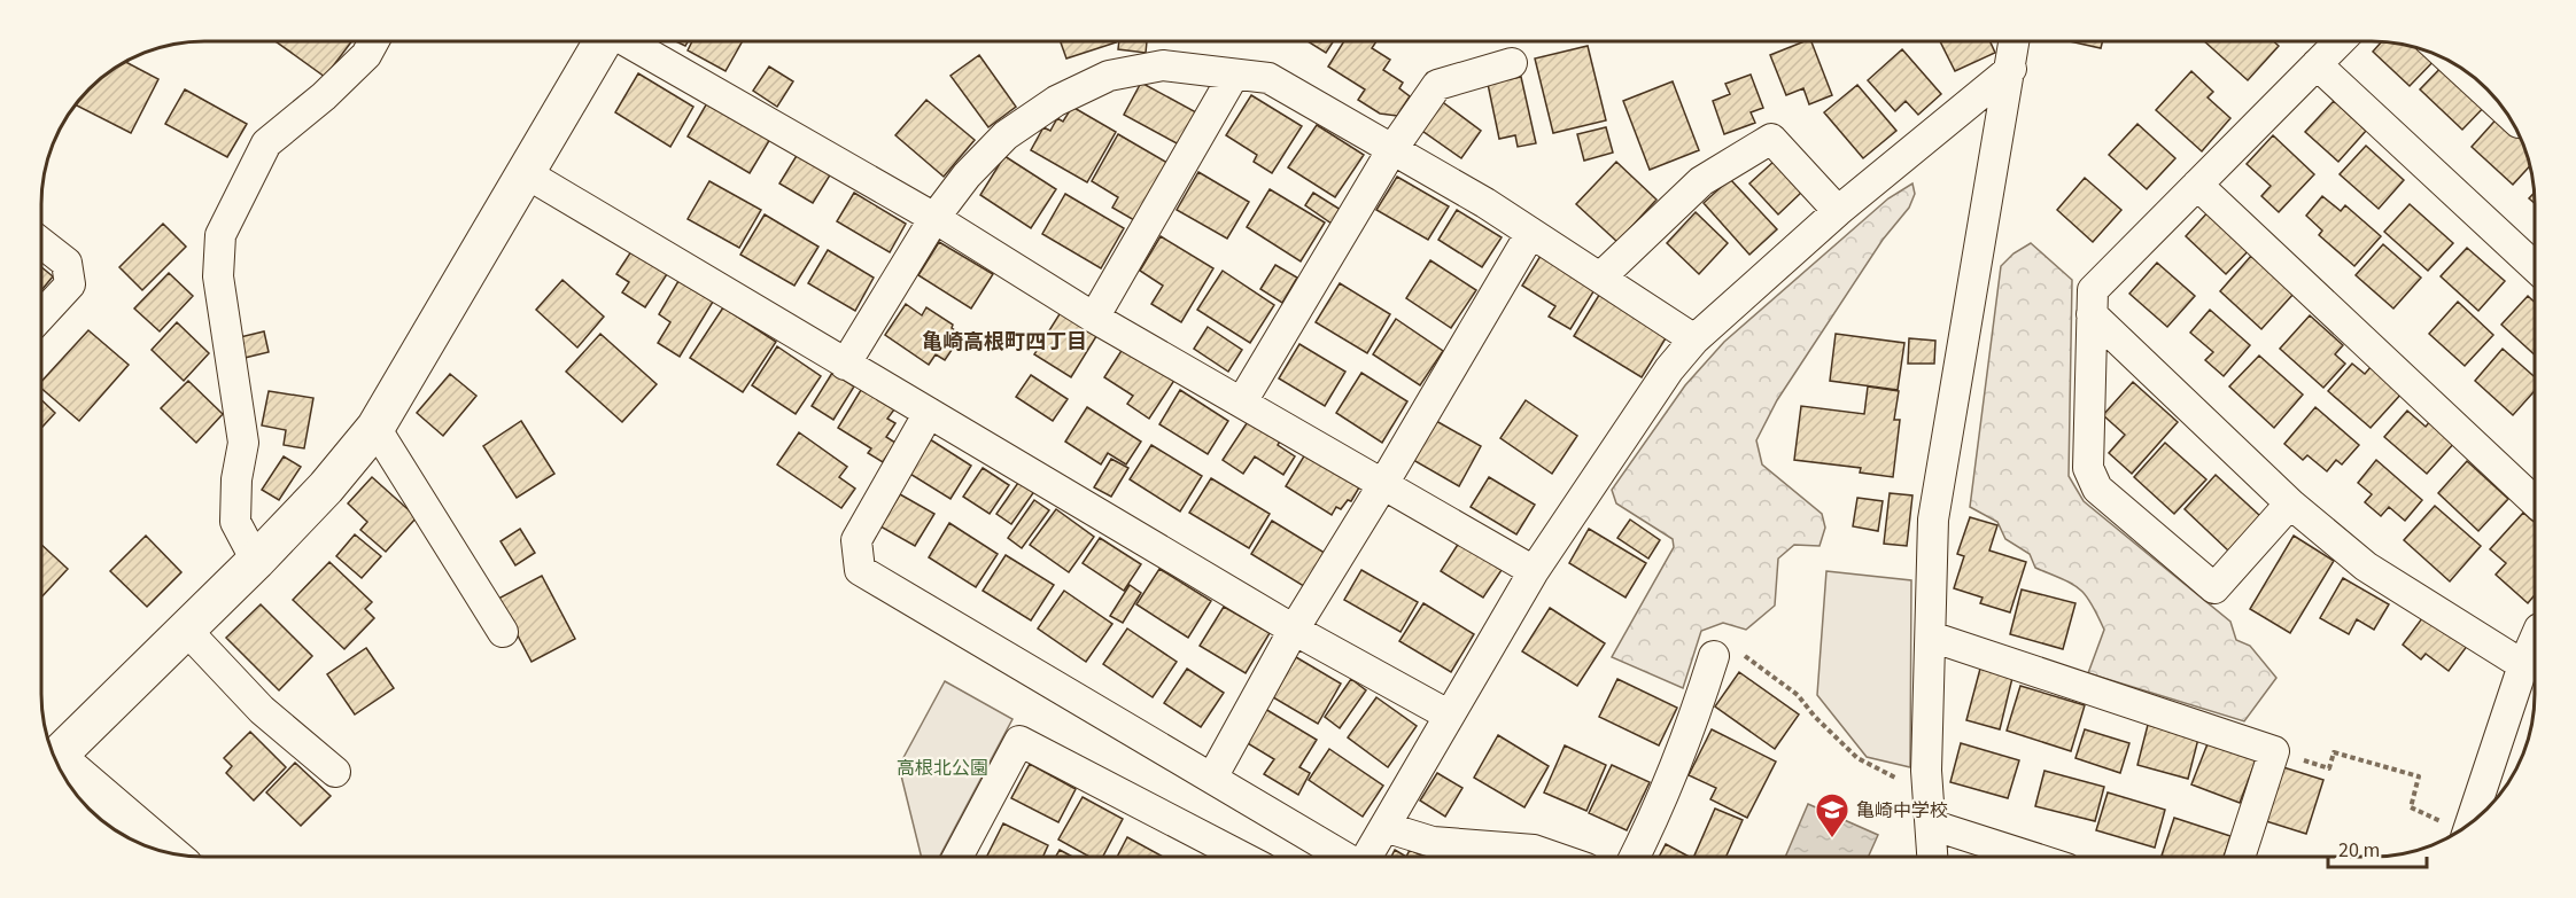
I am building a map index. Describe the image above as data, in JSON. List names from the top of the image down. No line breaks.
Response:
{"districts":["亀崎高根町四丁目"],"parks":["高根北公園"],"places":{"school or university":["亀崎中学校"]},"scale_bar":"20 m"}
